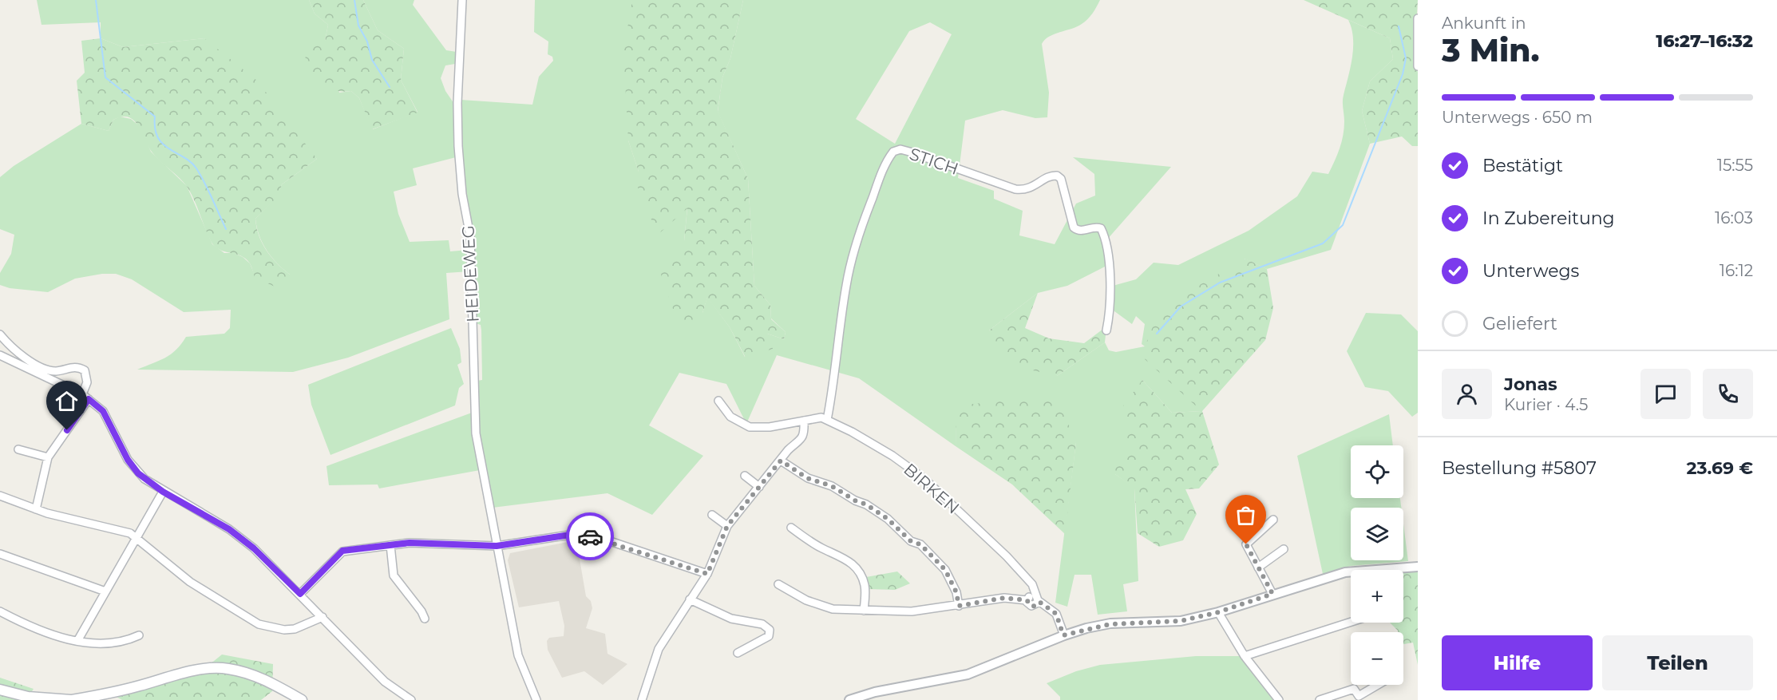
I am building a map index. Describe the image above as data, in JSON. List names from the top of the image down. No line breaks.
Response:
{"streets":{"street":["STICH","HEIDEWEG","BIRKEN"]},"crossings":[["STICH","BIRKEN"]],"page":{"heading":["3 Min.","Ankunft in","16:27–16:32"],"panel":["Jonas","Kurier · 4.5","Bestellung #5807","23.69 €"],"bar":"Unterwegs · 650 m","list":[["Bestätigt","15:55"],["In Zubereitung","16:03"],["Unterwegs","16:12"],"Geliefert"],"map_buttons":["+","−"],"buttons":["Hilfe","Teilen"]}}
